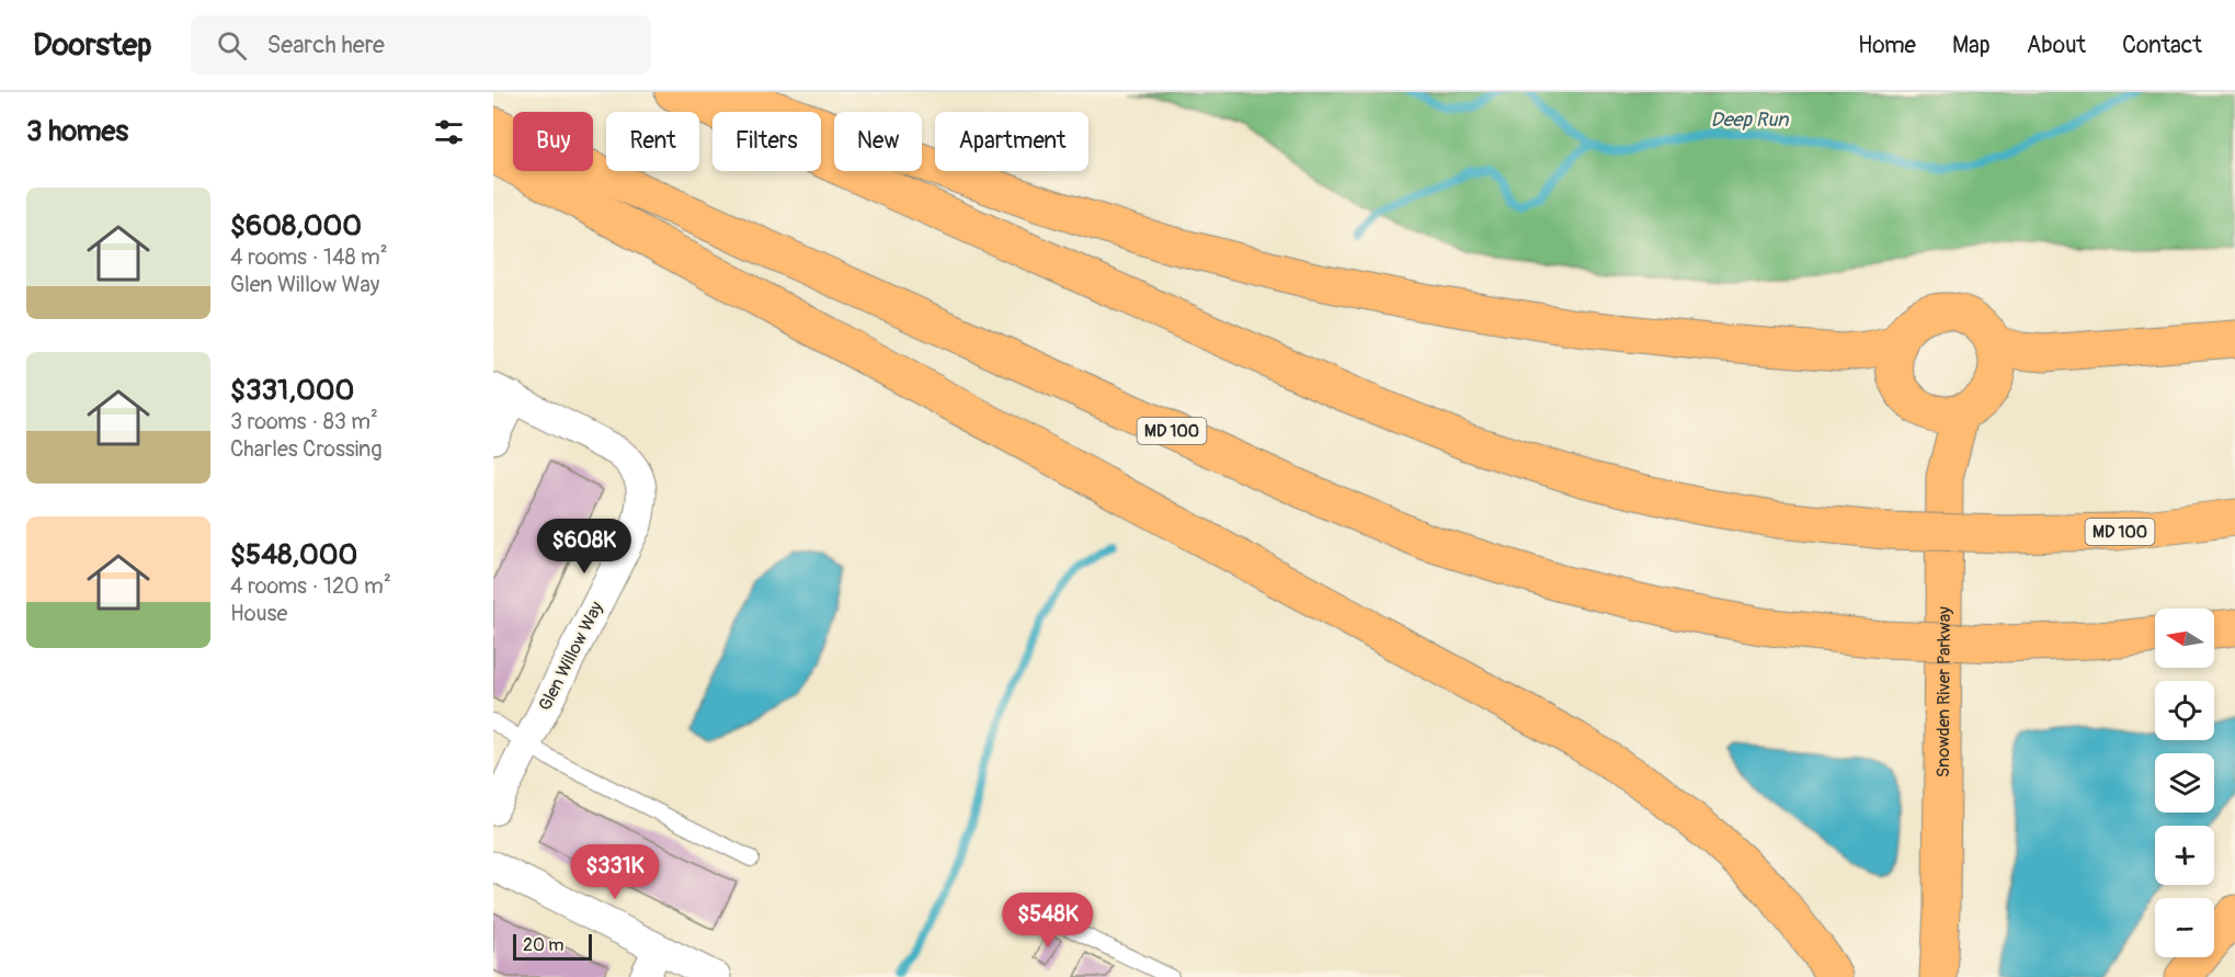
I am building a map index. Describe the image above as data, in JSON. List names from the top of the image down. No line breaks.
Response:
{"streets":{"main road":["MD 100","Snowden River Parkway"],"street":["Glen Willow Way"]},"water":["Deep Run"],"scale_bar":"20 m","north":"left","page":{"header":"Doorstep","search":"Search here","nav":["Home","Map","About","Contact"],"heading":"3 homes","chip":["Buy","Rent","Filters","New","Apartment"],"list":[{"name":"$608,000","note":"4 rooms · 148 m² · Glen Willow Way"},{"name":"$331,000","note":"3 rooms · 83 m² · Charles Crossing"},{"name":"$548,000","note":"4 rooms · 120 m² · House"}],"price":["$608K","$331K","$548K"],"map_buttons":["+","−"],"scale":"20 m"}}
